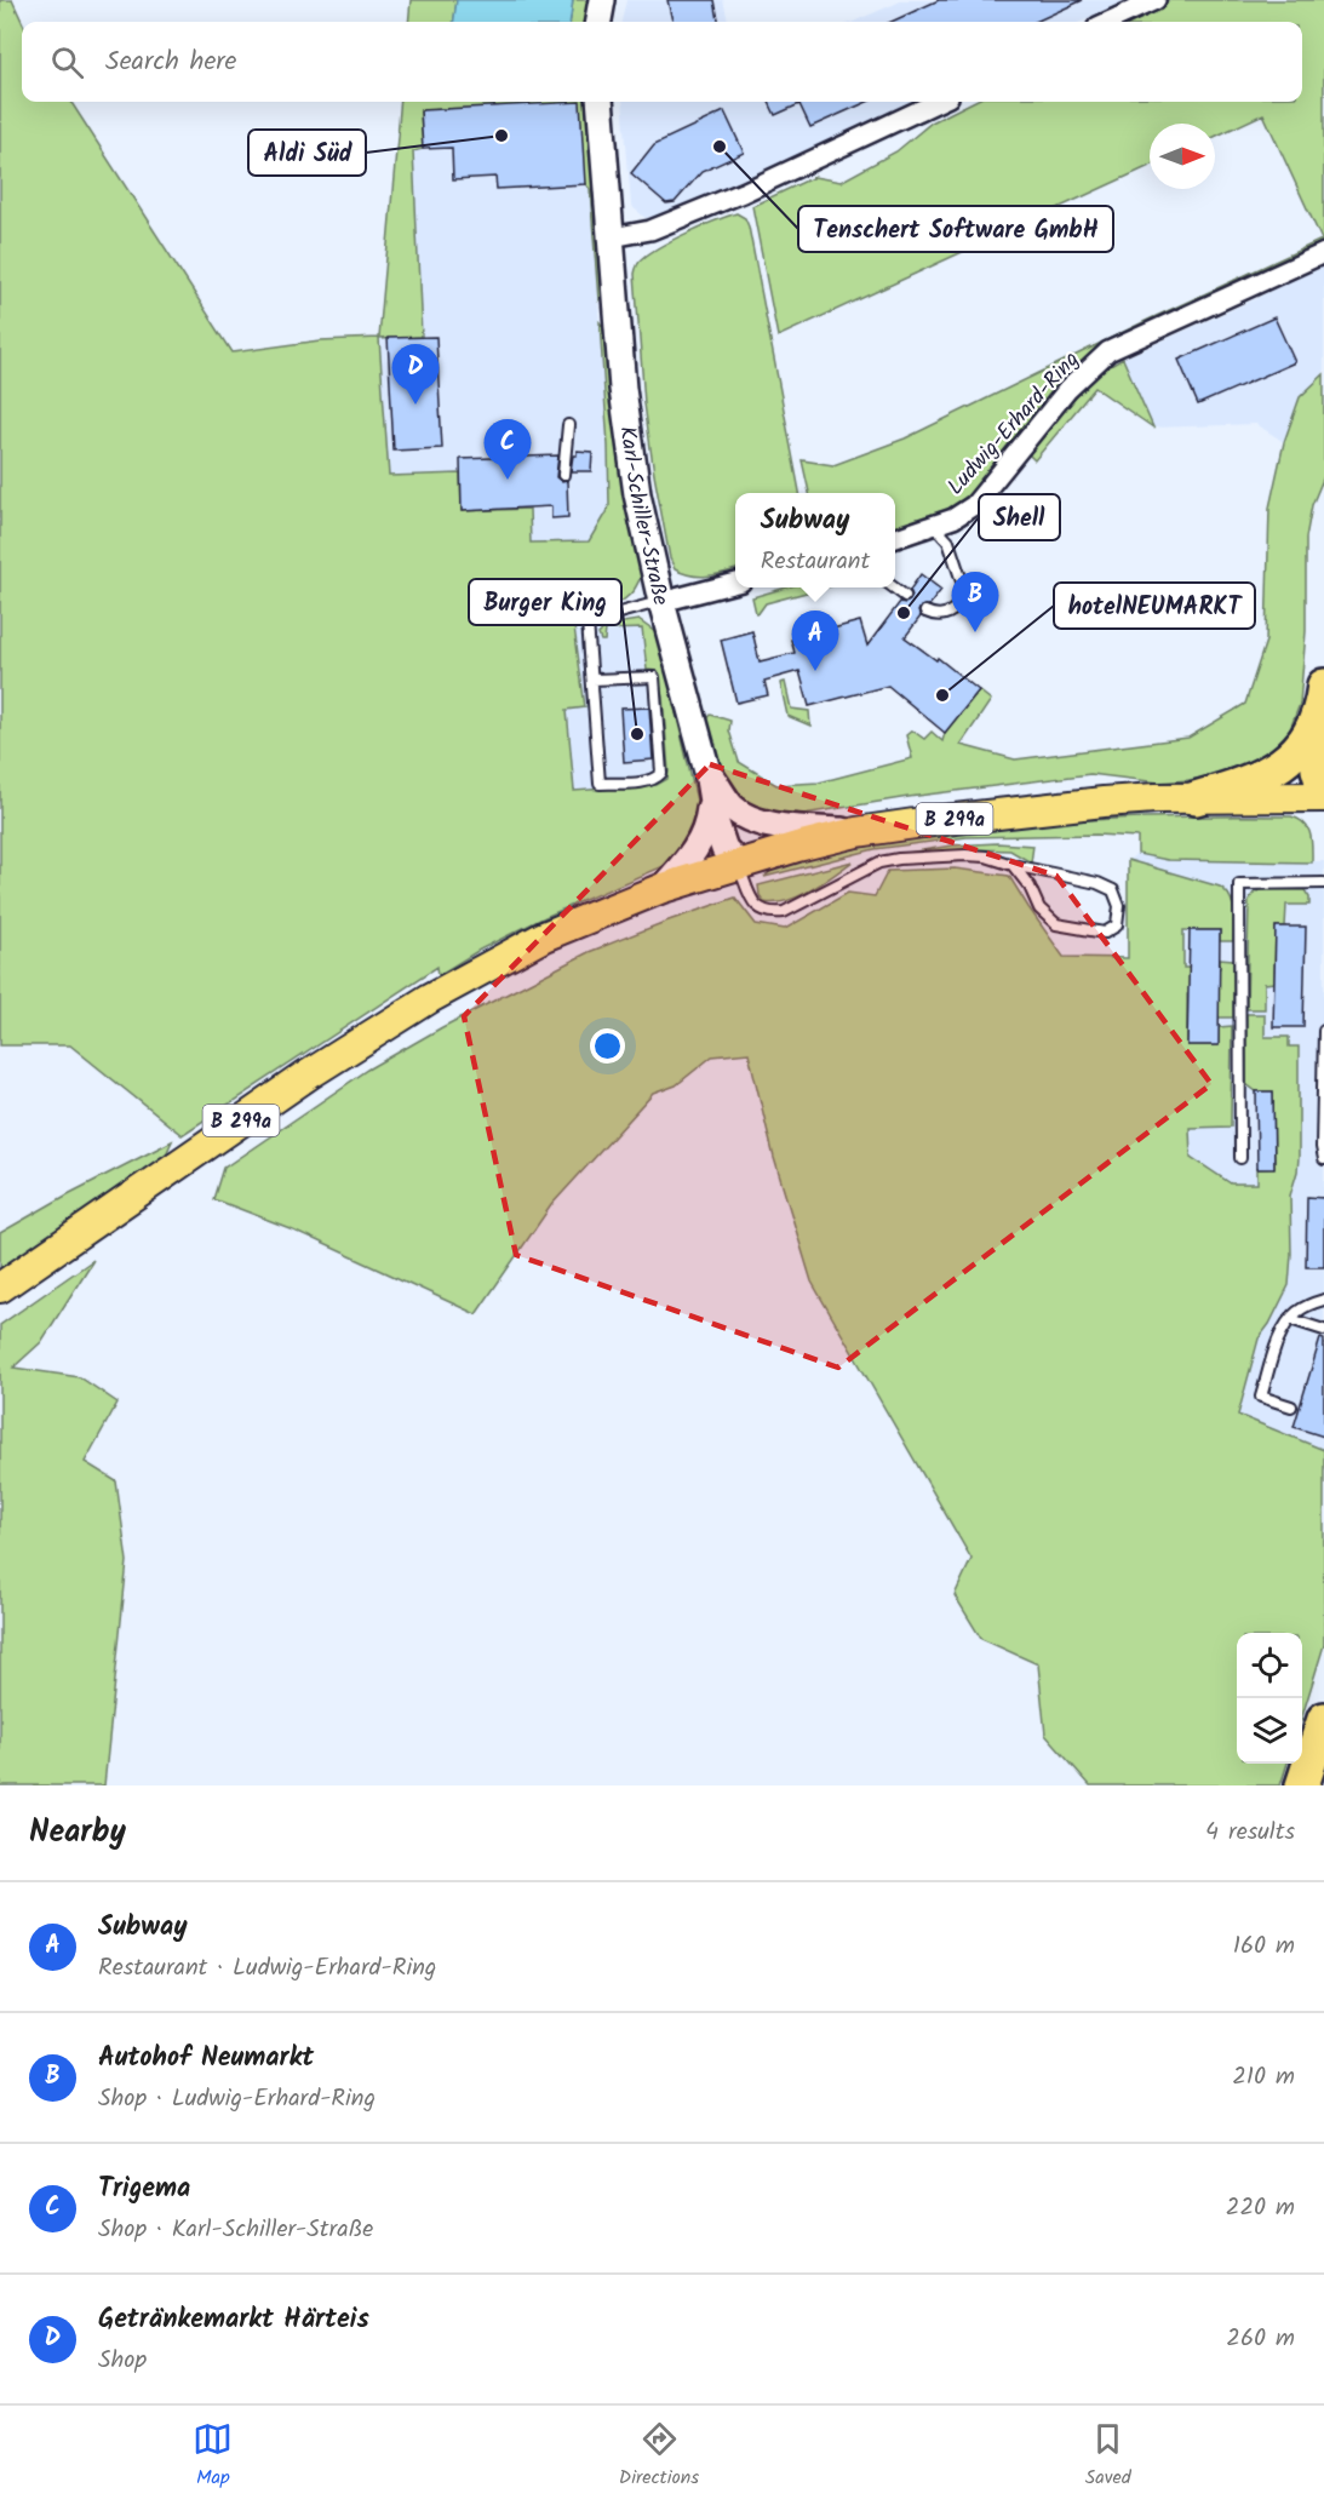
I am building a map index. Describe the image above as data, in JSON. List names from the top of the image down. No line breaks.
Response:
{"streets":{"main road":["B 299a"],"street":["Ludwig-Erhard-Ring","Karl-Schiller-Straße"]},"places":["Aldi Süd","Tenschert Software GmbH","Shell","hotelNEUMARKT","Burger King"],"north":"right","page":{"search":"Search here","pins":["D","C","B","A"],"popup":["Subway","Restaurant"],"heading":["Nearby","4 results"],"list":[{"mark":"A","name":"Subway","note":"Restaurant · Ludwig-Erhard-Ring","value":"160 m"},{"mark":"B","name":"Autohof Neumarkt","note":"Shop · Ludwig-Erhard-Ring","value":"210 m"},{"mark":"C","name":"Trigema","note":"Shop · Karl-Schiller-Straße","value":"220 m"},{"mark":"D","name":"Getränkemarkt Härteis","note":"Shop","value":"260 m"}],"nav":["Map","Directions","Saved"]}}
